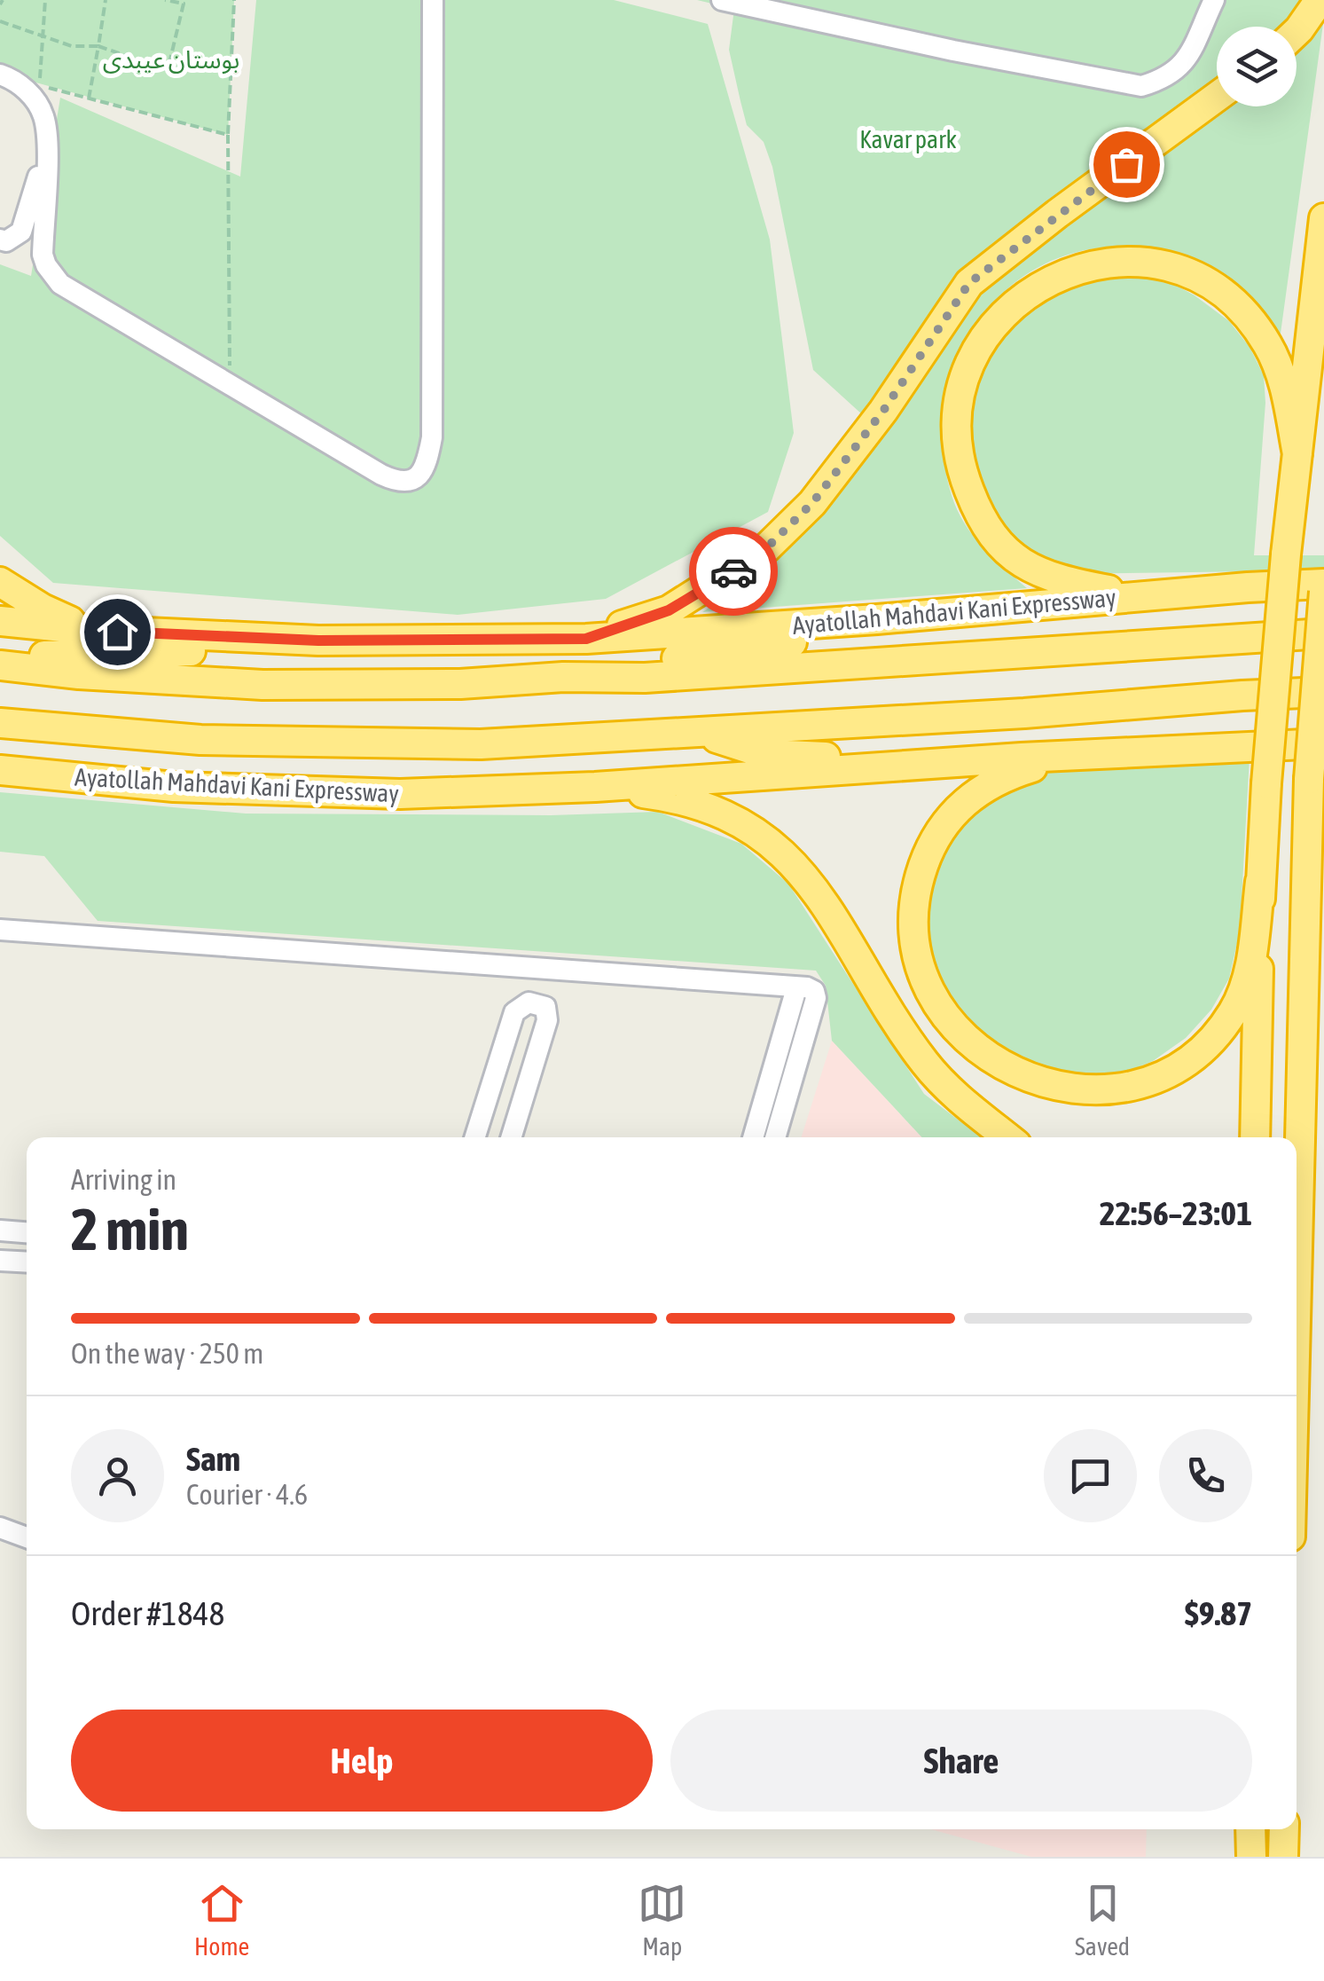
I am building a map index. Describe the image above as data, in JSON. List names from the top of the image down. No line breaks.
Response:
{"streets":{"highway":["Ayatollah Mahdavi Kani Expressway"]},"parks":["بوستان عیبدی","Kavar park"],"page":{"heading":["2 min","Arriving in","22:56–23:01"],"panel":["Sam","Courier · 4.6","Order #1848","$9.87"],"bar":"On the way · 250 m","buttons":["Help","Share"],"tabs":["Home","Map","Saved"]}}
